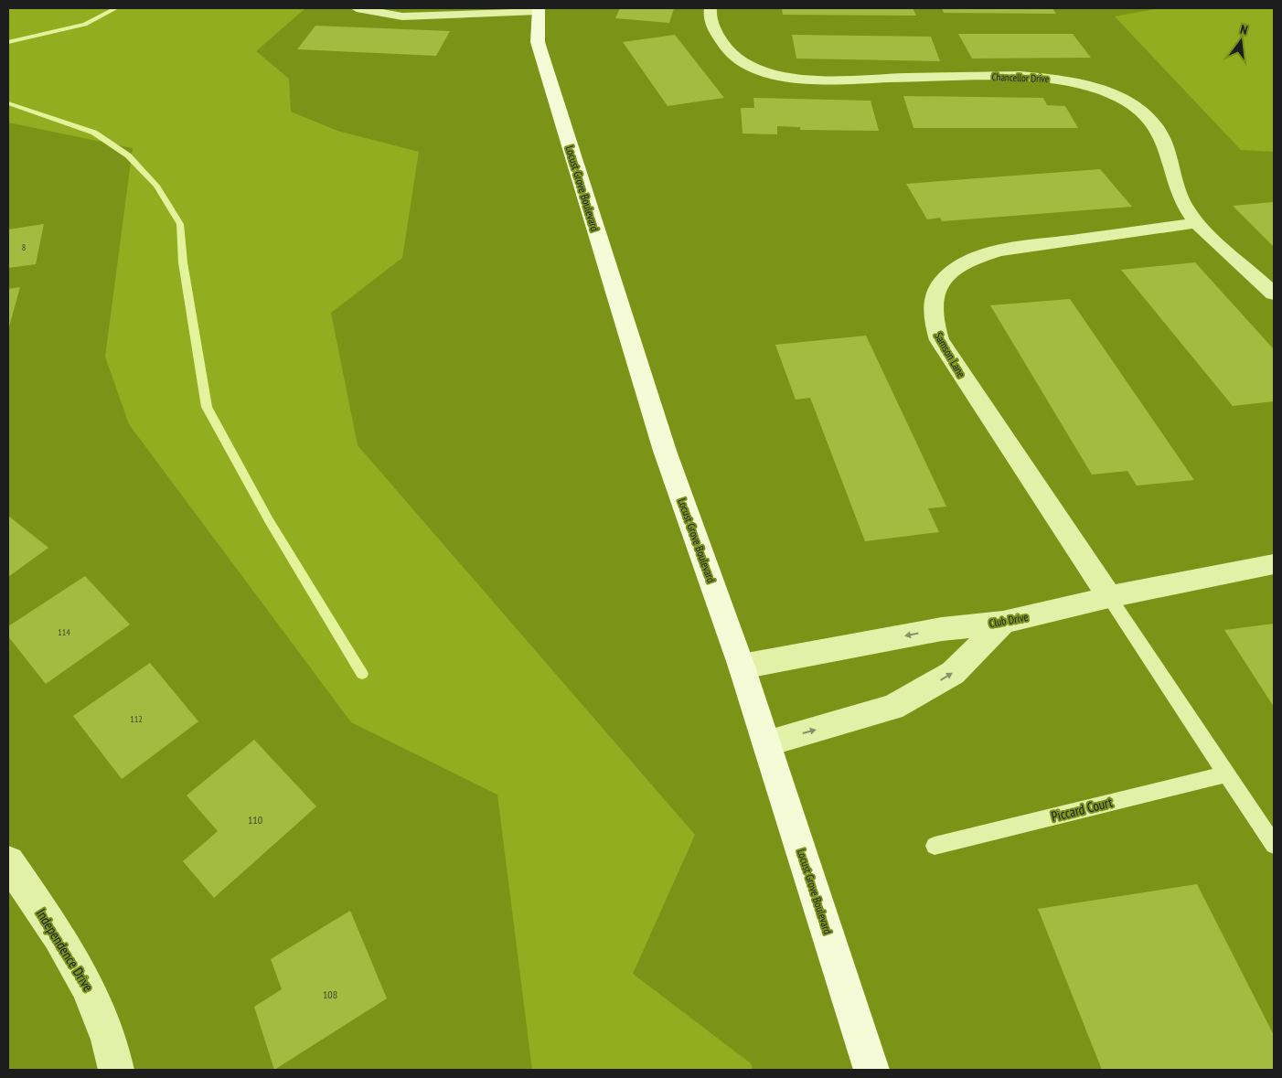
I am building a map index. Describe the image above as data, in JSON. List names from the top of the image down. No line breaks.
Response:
{"streets":{"street":["Chancellor Drive","Locust Grove Boulevard","Samson Lane","Club Drive","Independence Drive"],"lane":["Piccard Court"]},"crossings":[["Chancellor Drive","Samson Lane"],["Locust Grove Boulevard","Club Drive"],["Samson Lane","Club Drive"]],"house_numbers":["8","114","112","110","108"],"north":"top"}
